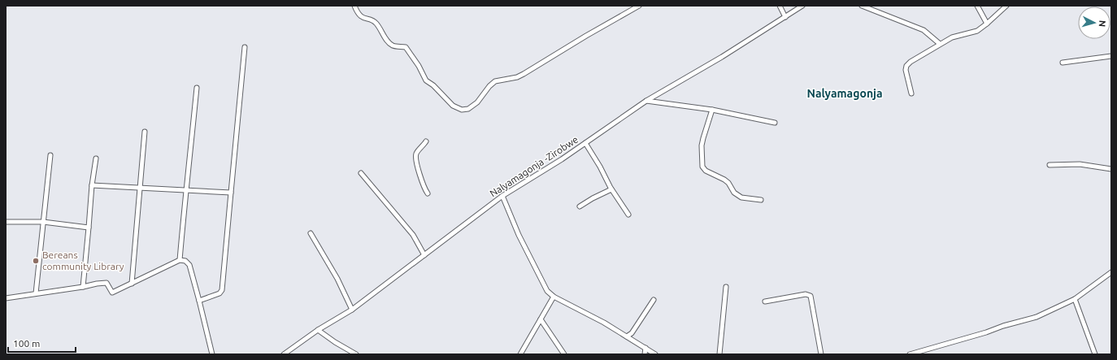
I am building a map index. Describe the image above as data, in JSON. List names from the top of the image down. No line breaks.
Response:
{"streets":{"street":["Nalyamagonja -Zirobwe"]},"districts":["Nalyamagonja"],"places":["Bereans community Library"],"scale_bar":"100 m","north":"right"}
